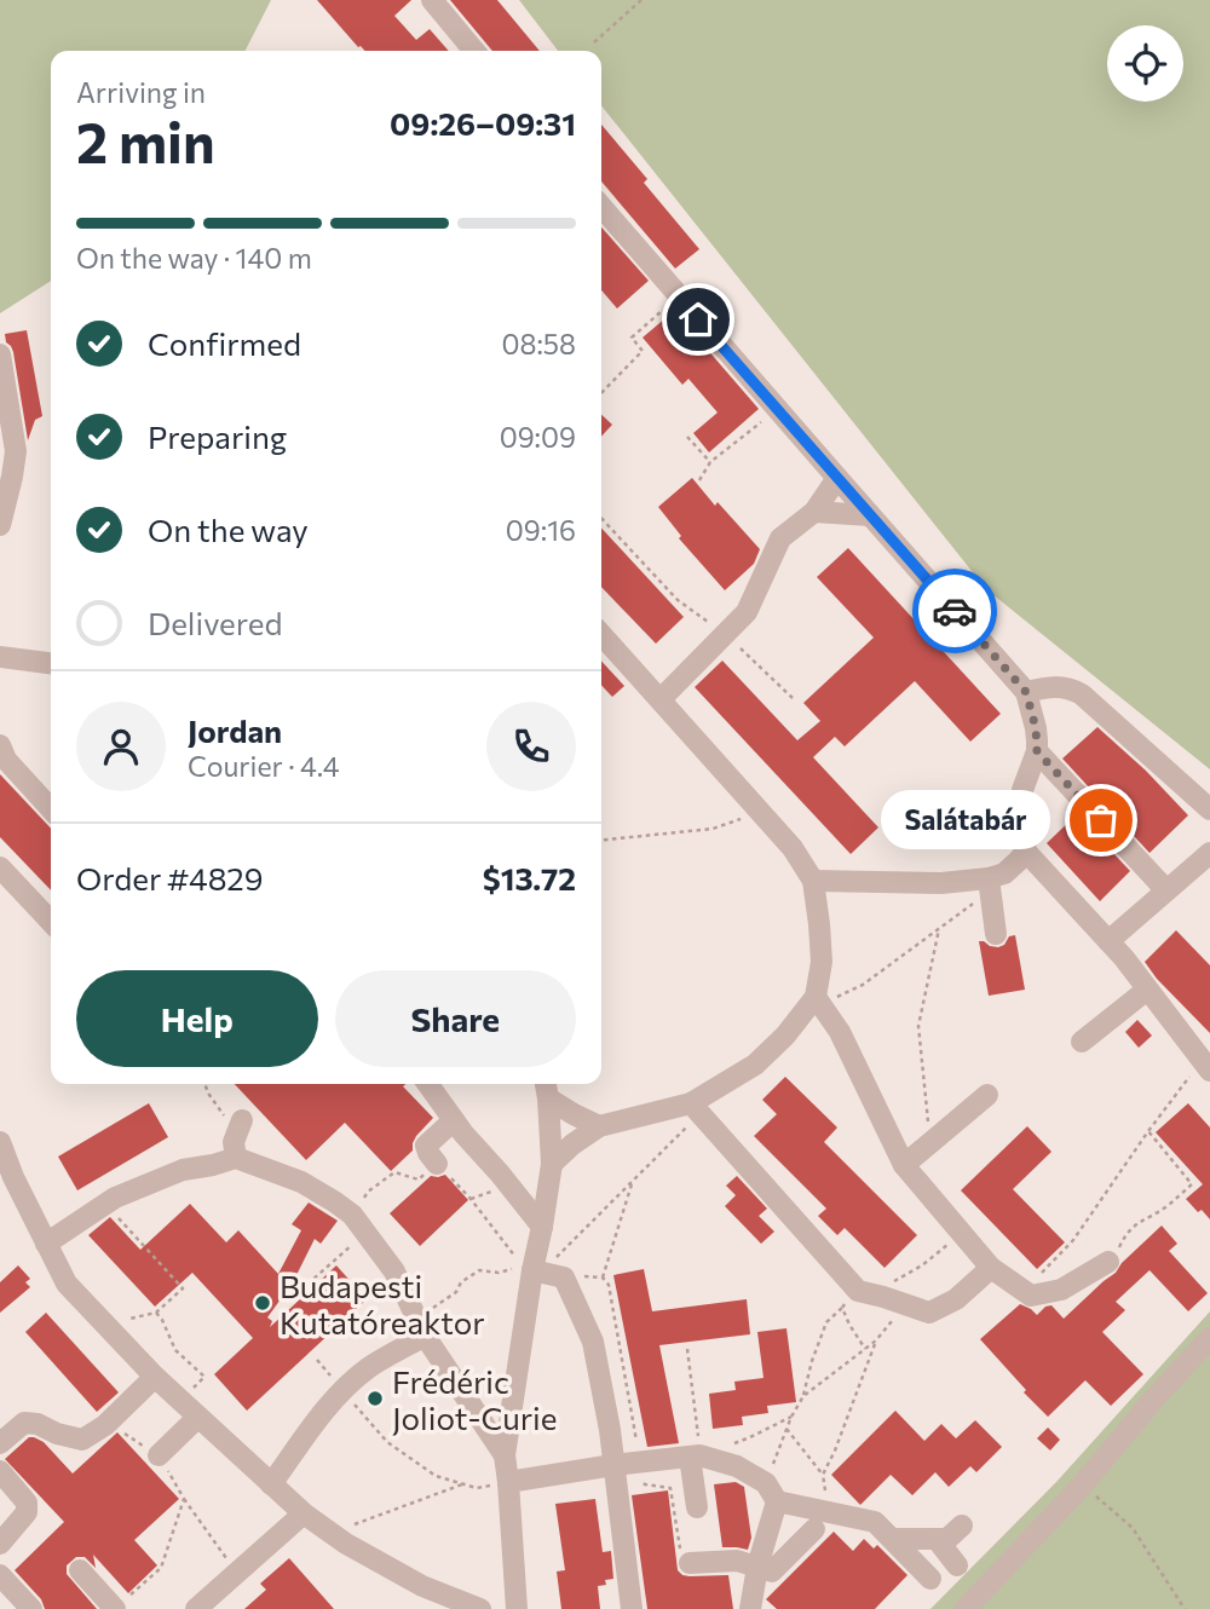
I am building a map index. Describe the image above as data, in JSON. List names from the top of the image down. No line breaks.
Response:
{"places":["Salátabár","Budapesti Kutatóreaktor","Frédéric Joliot-Curie"],"page":{"heading":["2 min","Arriving in","09:26–09:31"],"panel":["Jordan","Courier · 4.4","Order #4829","$13.72"],"bar":"On the way · 140 m","list":[["Confirmed","08:58"],["Preparing","09:09"],["On the way","09:16"],"Delivered"],"bubble":"Salátabár","buttons":["Help","Share"]}}
